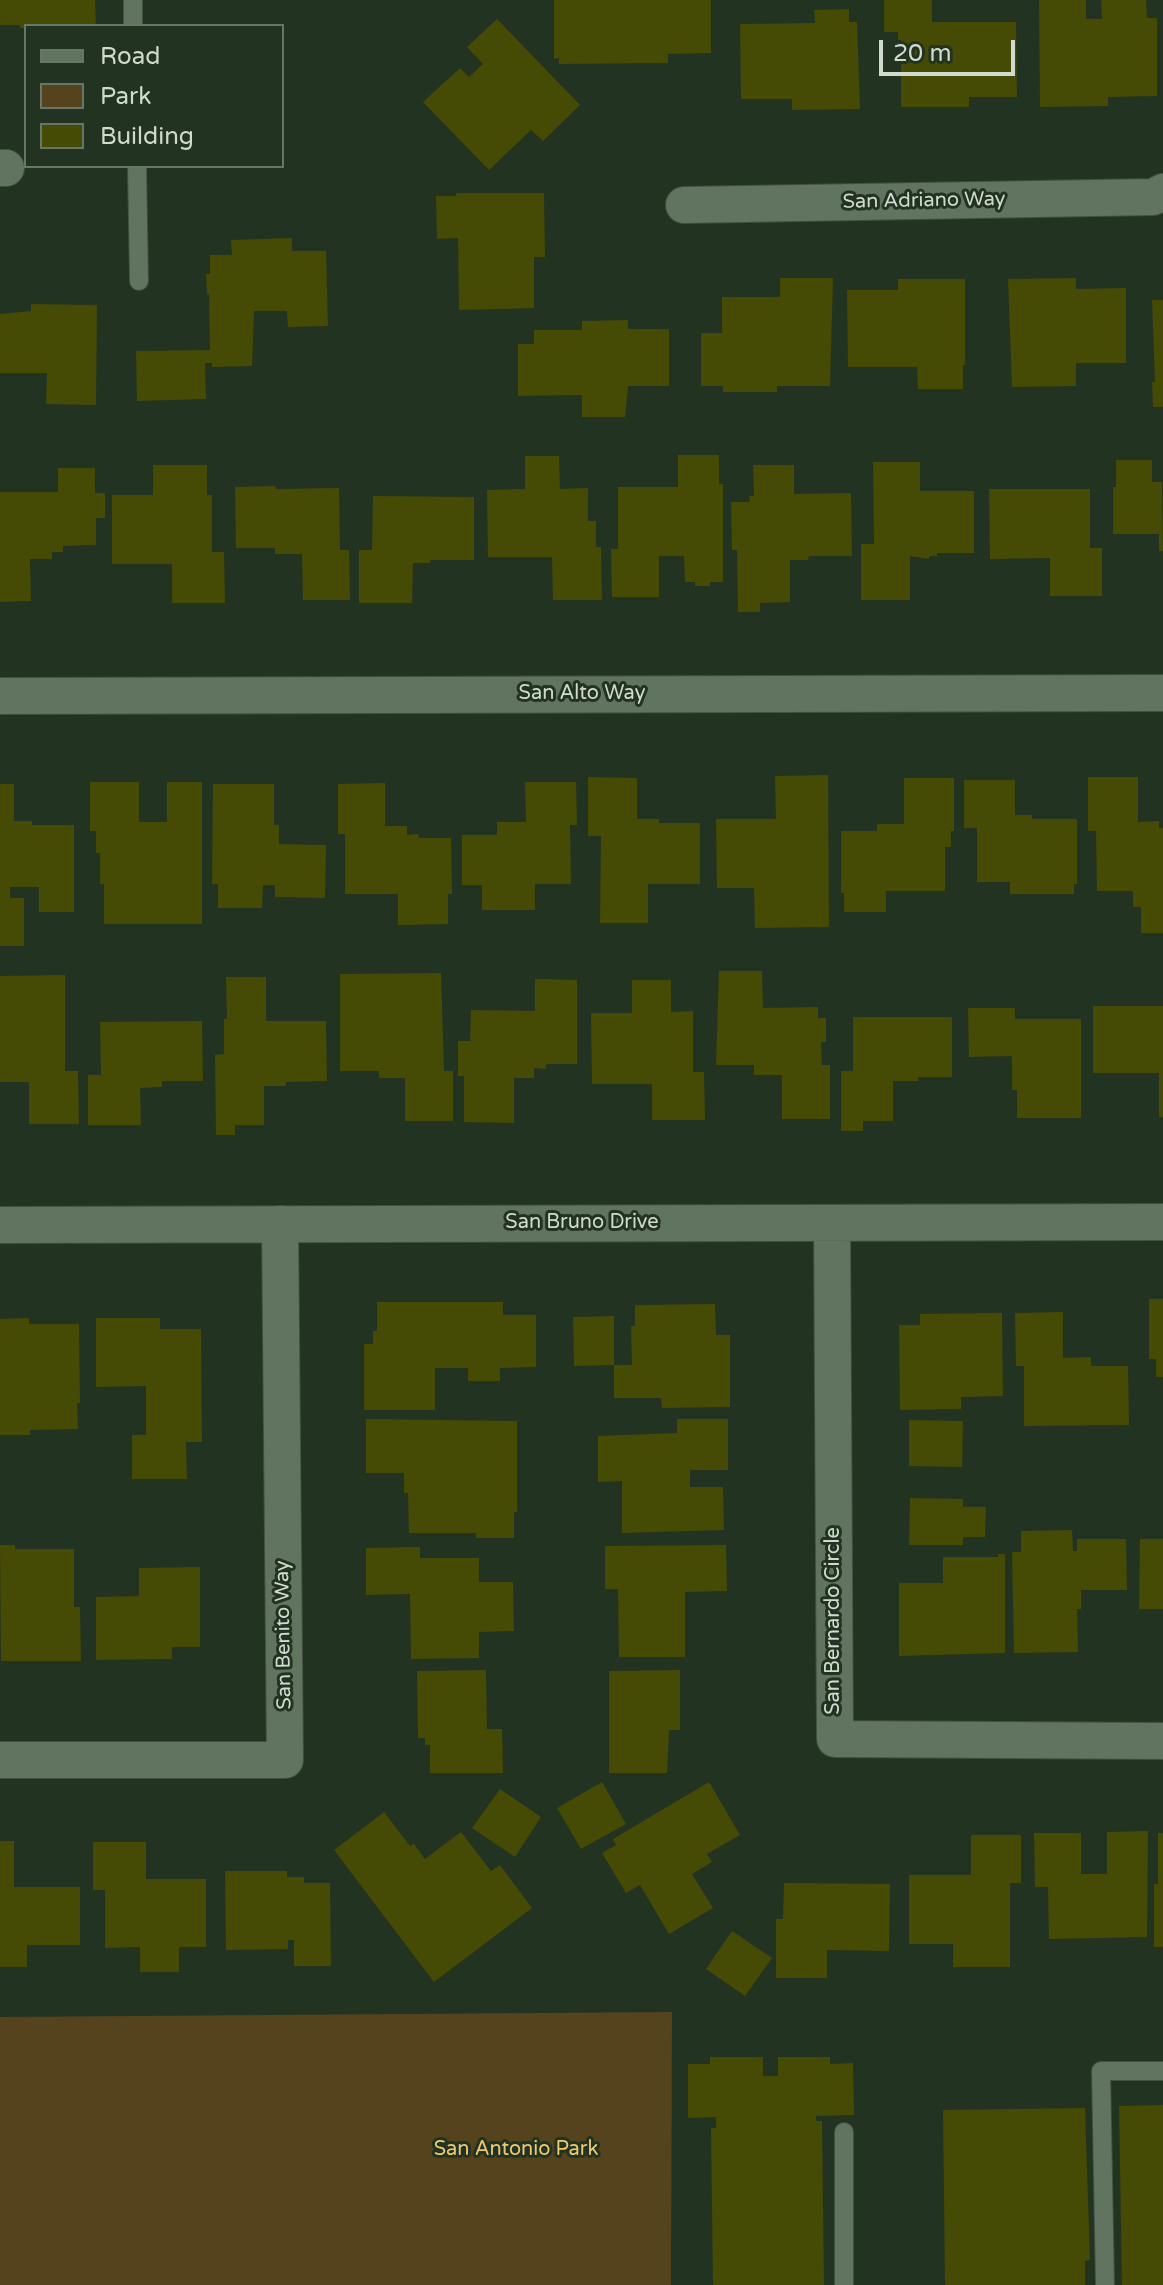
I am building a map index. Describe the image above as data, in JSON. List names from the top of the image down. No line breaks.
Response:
{"streets":{"street":["San Adriano Way","San Alto Way","San Bruno Drive","San Bernardo Circle","San Benito Way"]},"crossings":[["San Bruno Drive","San Bernardo Circle"],["San Bruno Drive","San Benito Way"]],"parks":["San Antonio Park"],"legend":["Road","Park","Building"],"scale_bar":"20 m"}
